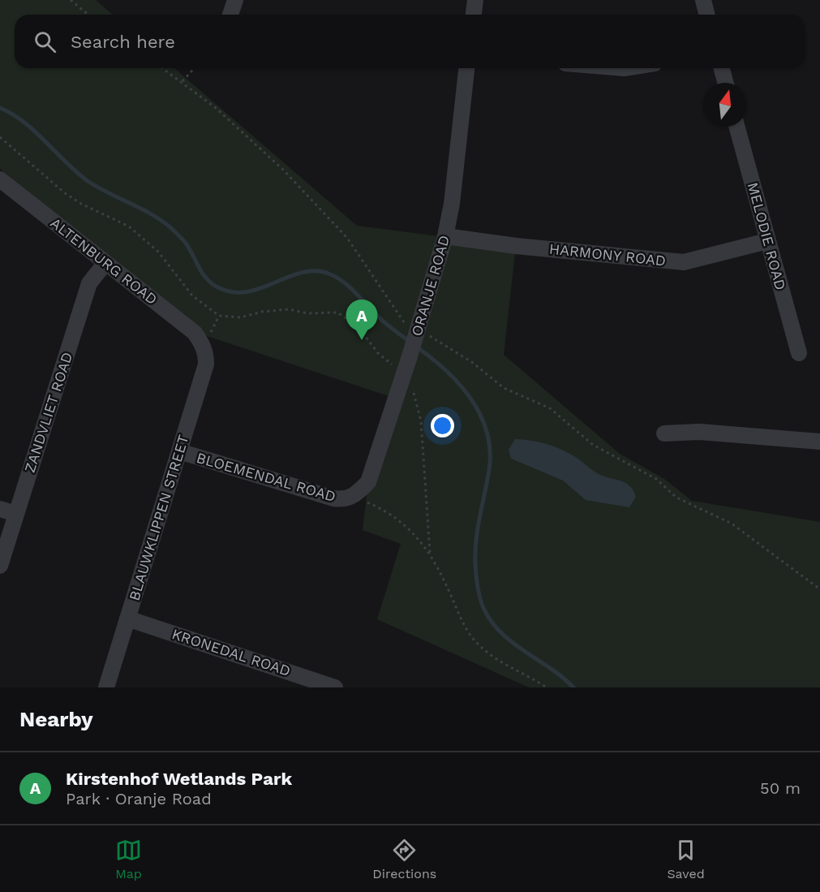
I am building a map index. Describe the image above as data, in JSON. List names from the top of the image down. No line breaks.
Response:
{"streets":{"street":["MELODIE ROAD","HARMONY ROAD","ALTENBURG ROAD","ORANJE ROAD","ZANDVLIET ROAD","BLOEMENDAL ROAD","BLAUWKLIPPEN STREET","KRONEDAL ROAD"]},"crossings":[["MELODIE ROAD","HARMONY ROAD"],["HARMONY ROAD","ORANJE ROAD"],["ALTENBURG ROAD","ZANDVLIET ROAD"],["ALTENBURG ROAD","BLAUWKLIPPEN STREET"],["ORANJE ROAD","BLOEMENDAL ROAD"],["BLOEMENDAL ROAD","BLAUWKLIPPEN STREET"],["BLAUWKLIPPEN STREET","KRONEDAL ROAD"]],"north":"top","page":{"search":"Search here","pins":"A","heading":"Nearby","list":[{"mark":"A","name":"Kirstenhof Wetlands Park","note":"Park · Oranje Road","value":"50 m"}],"nav":["Map","Directions","Saved"]}}
